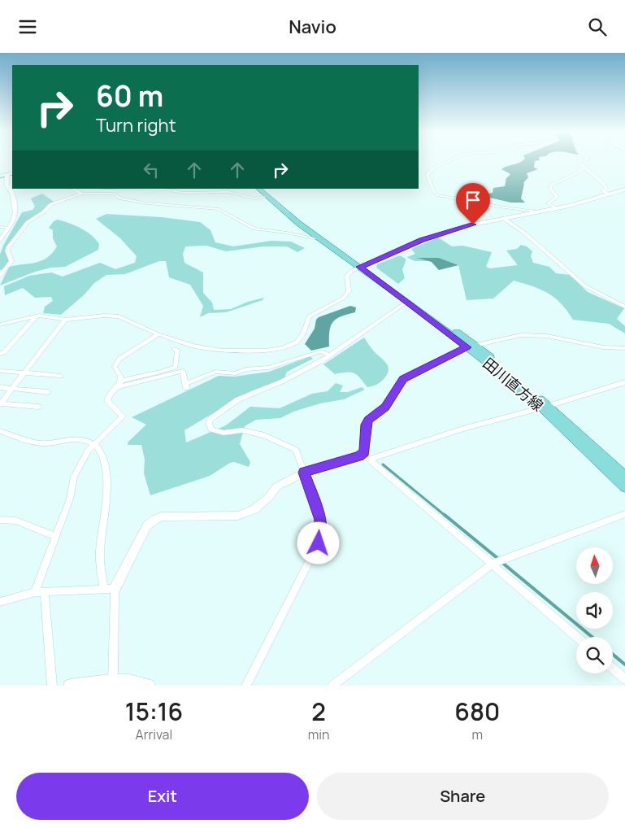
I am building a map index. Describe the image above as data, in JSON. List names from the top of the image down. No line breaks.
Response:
{"streets":{"main road":["田川直方線"]},"north":"top","page":{"header":"Navio","turn":["60 m","Turn right"],"eta":["15:16","Arrival","2","min","680","m"],"buttons":["Exit","Share"]}}
